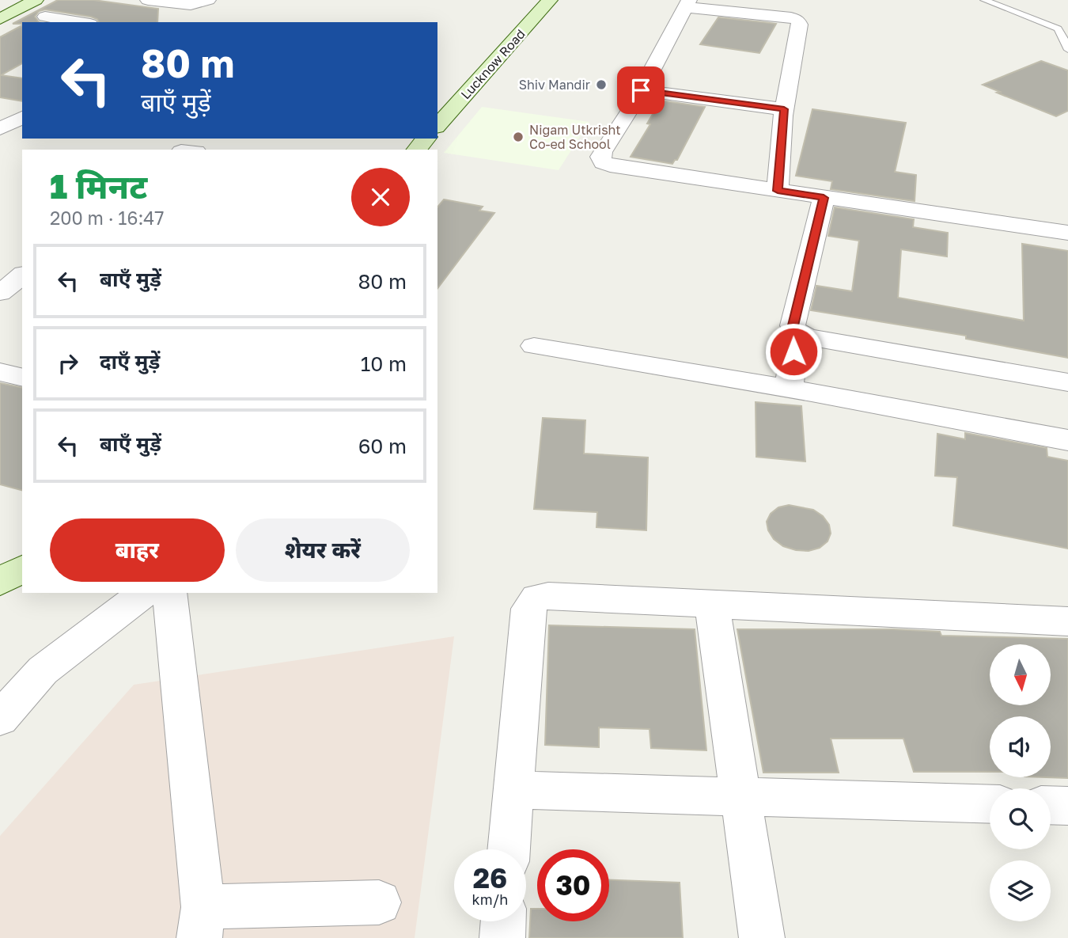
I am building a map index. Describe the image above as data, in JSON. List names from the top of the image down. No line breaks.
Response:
{"streets":{"street":["Lucknow Road"]},"places":["Shiv Mandir","Nigam Utkrisht Co-ed School"],"north":"bottom","page":{"turn":["80 m","बाएँ मुड़ें"],"heading":["1 मिनट","200 m · 16:47"],"list":[{"name":"बाएँ मुड़ें","value":"80 m"},{"name":"दाएँ मुड़ें","value":"10 m"},{"name":"बाएँ मुड़ें","value":"60 m"}],"buttons":["बाहर","शेयर करें"],"speed":"26 km/h","limit":"30"}}
